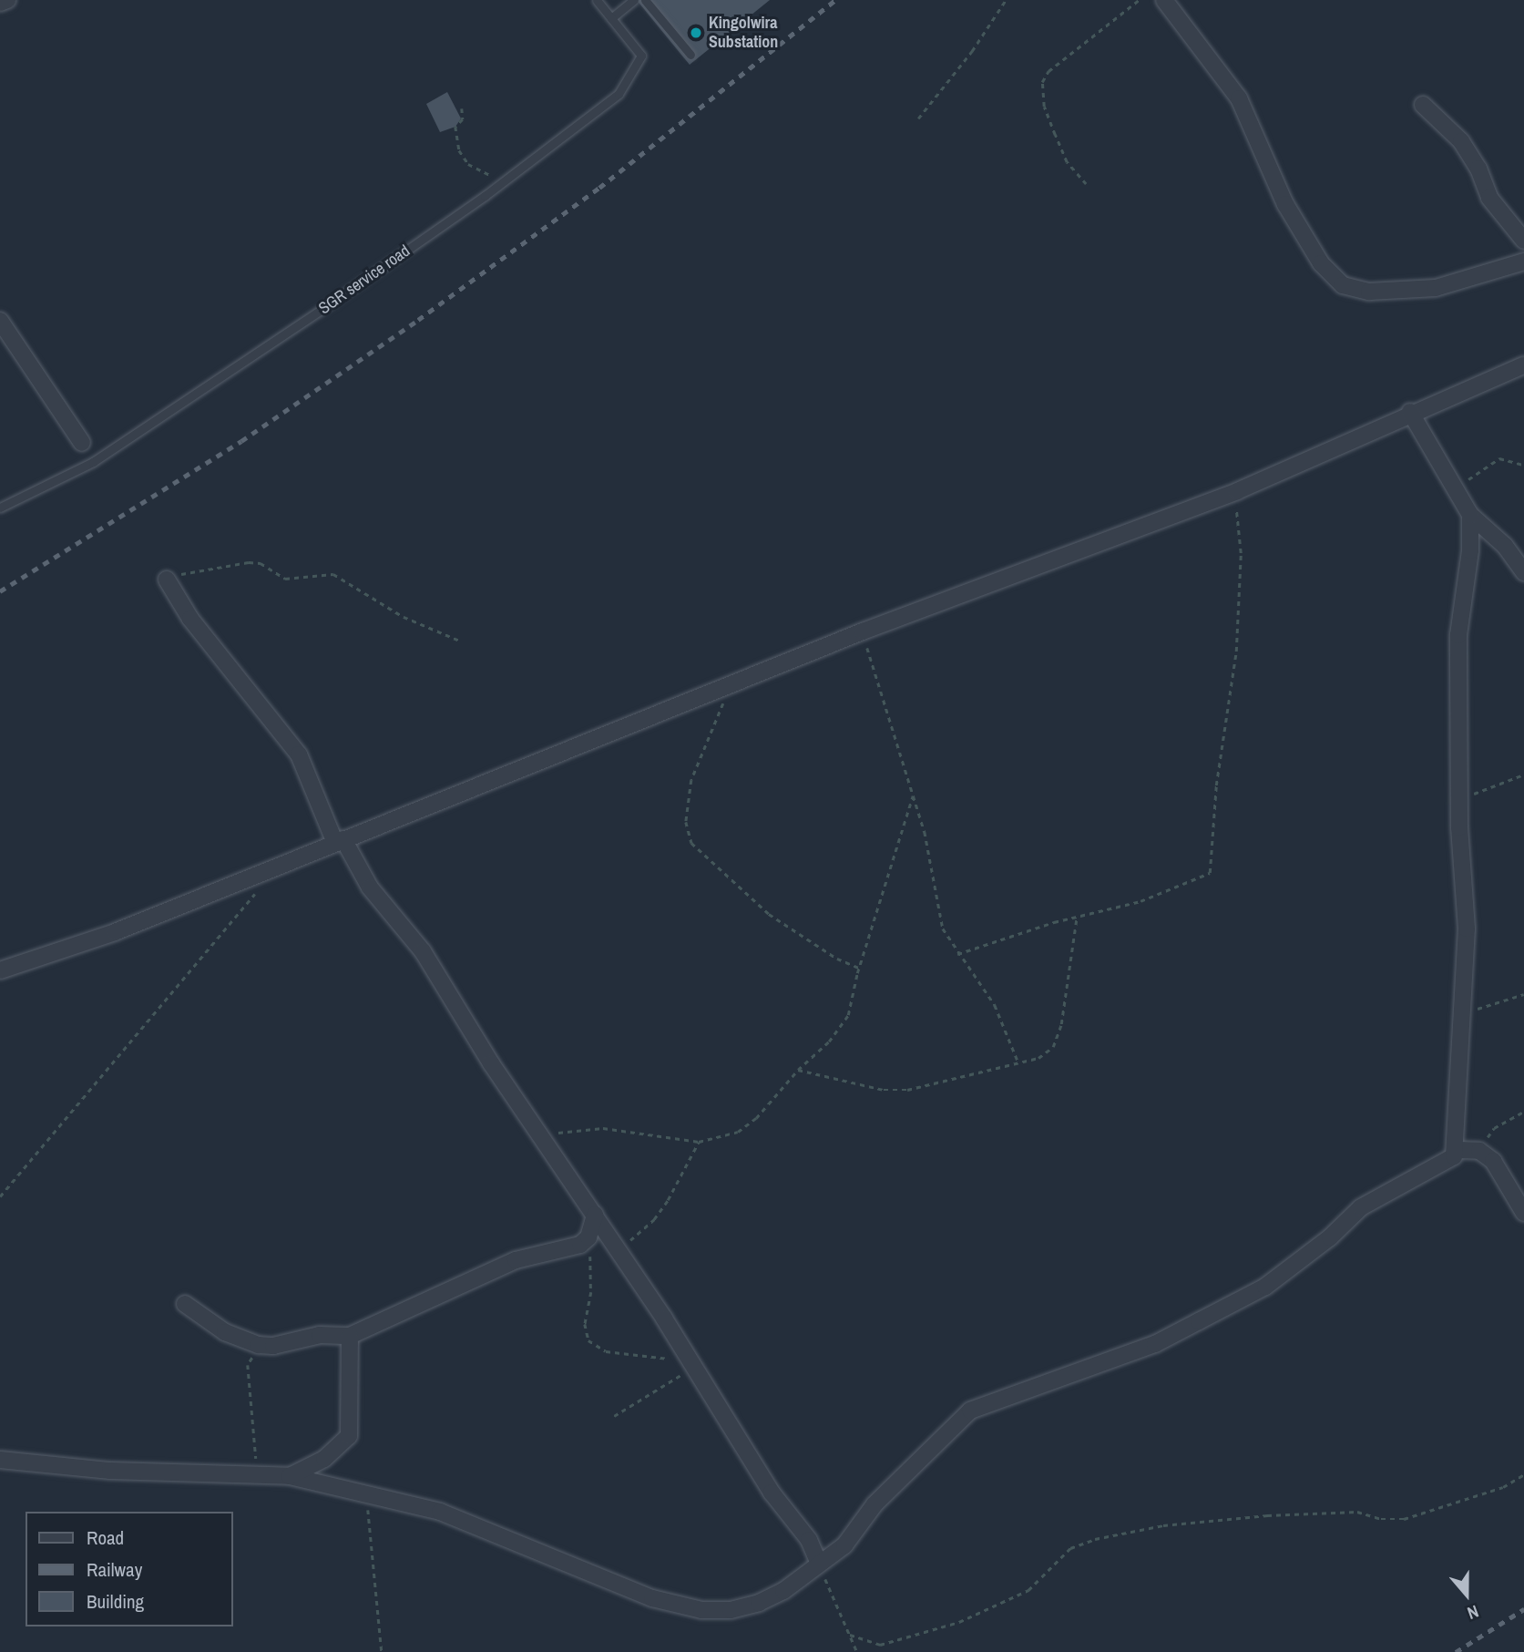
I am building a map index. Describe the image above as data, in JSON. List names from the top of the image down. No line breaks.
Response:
{"streets":{"lane":["SGR service road"]},"places":["Kingolwira Substation"],"legend":["Road","Railway","Building"],"north":"bottom"}
